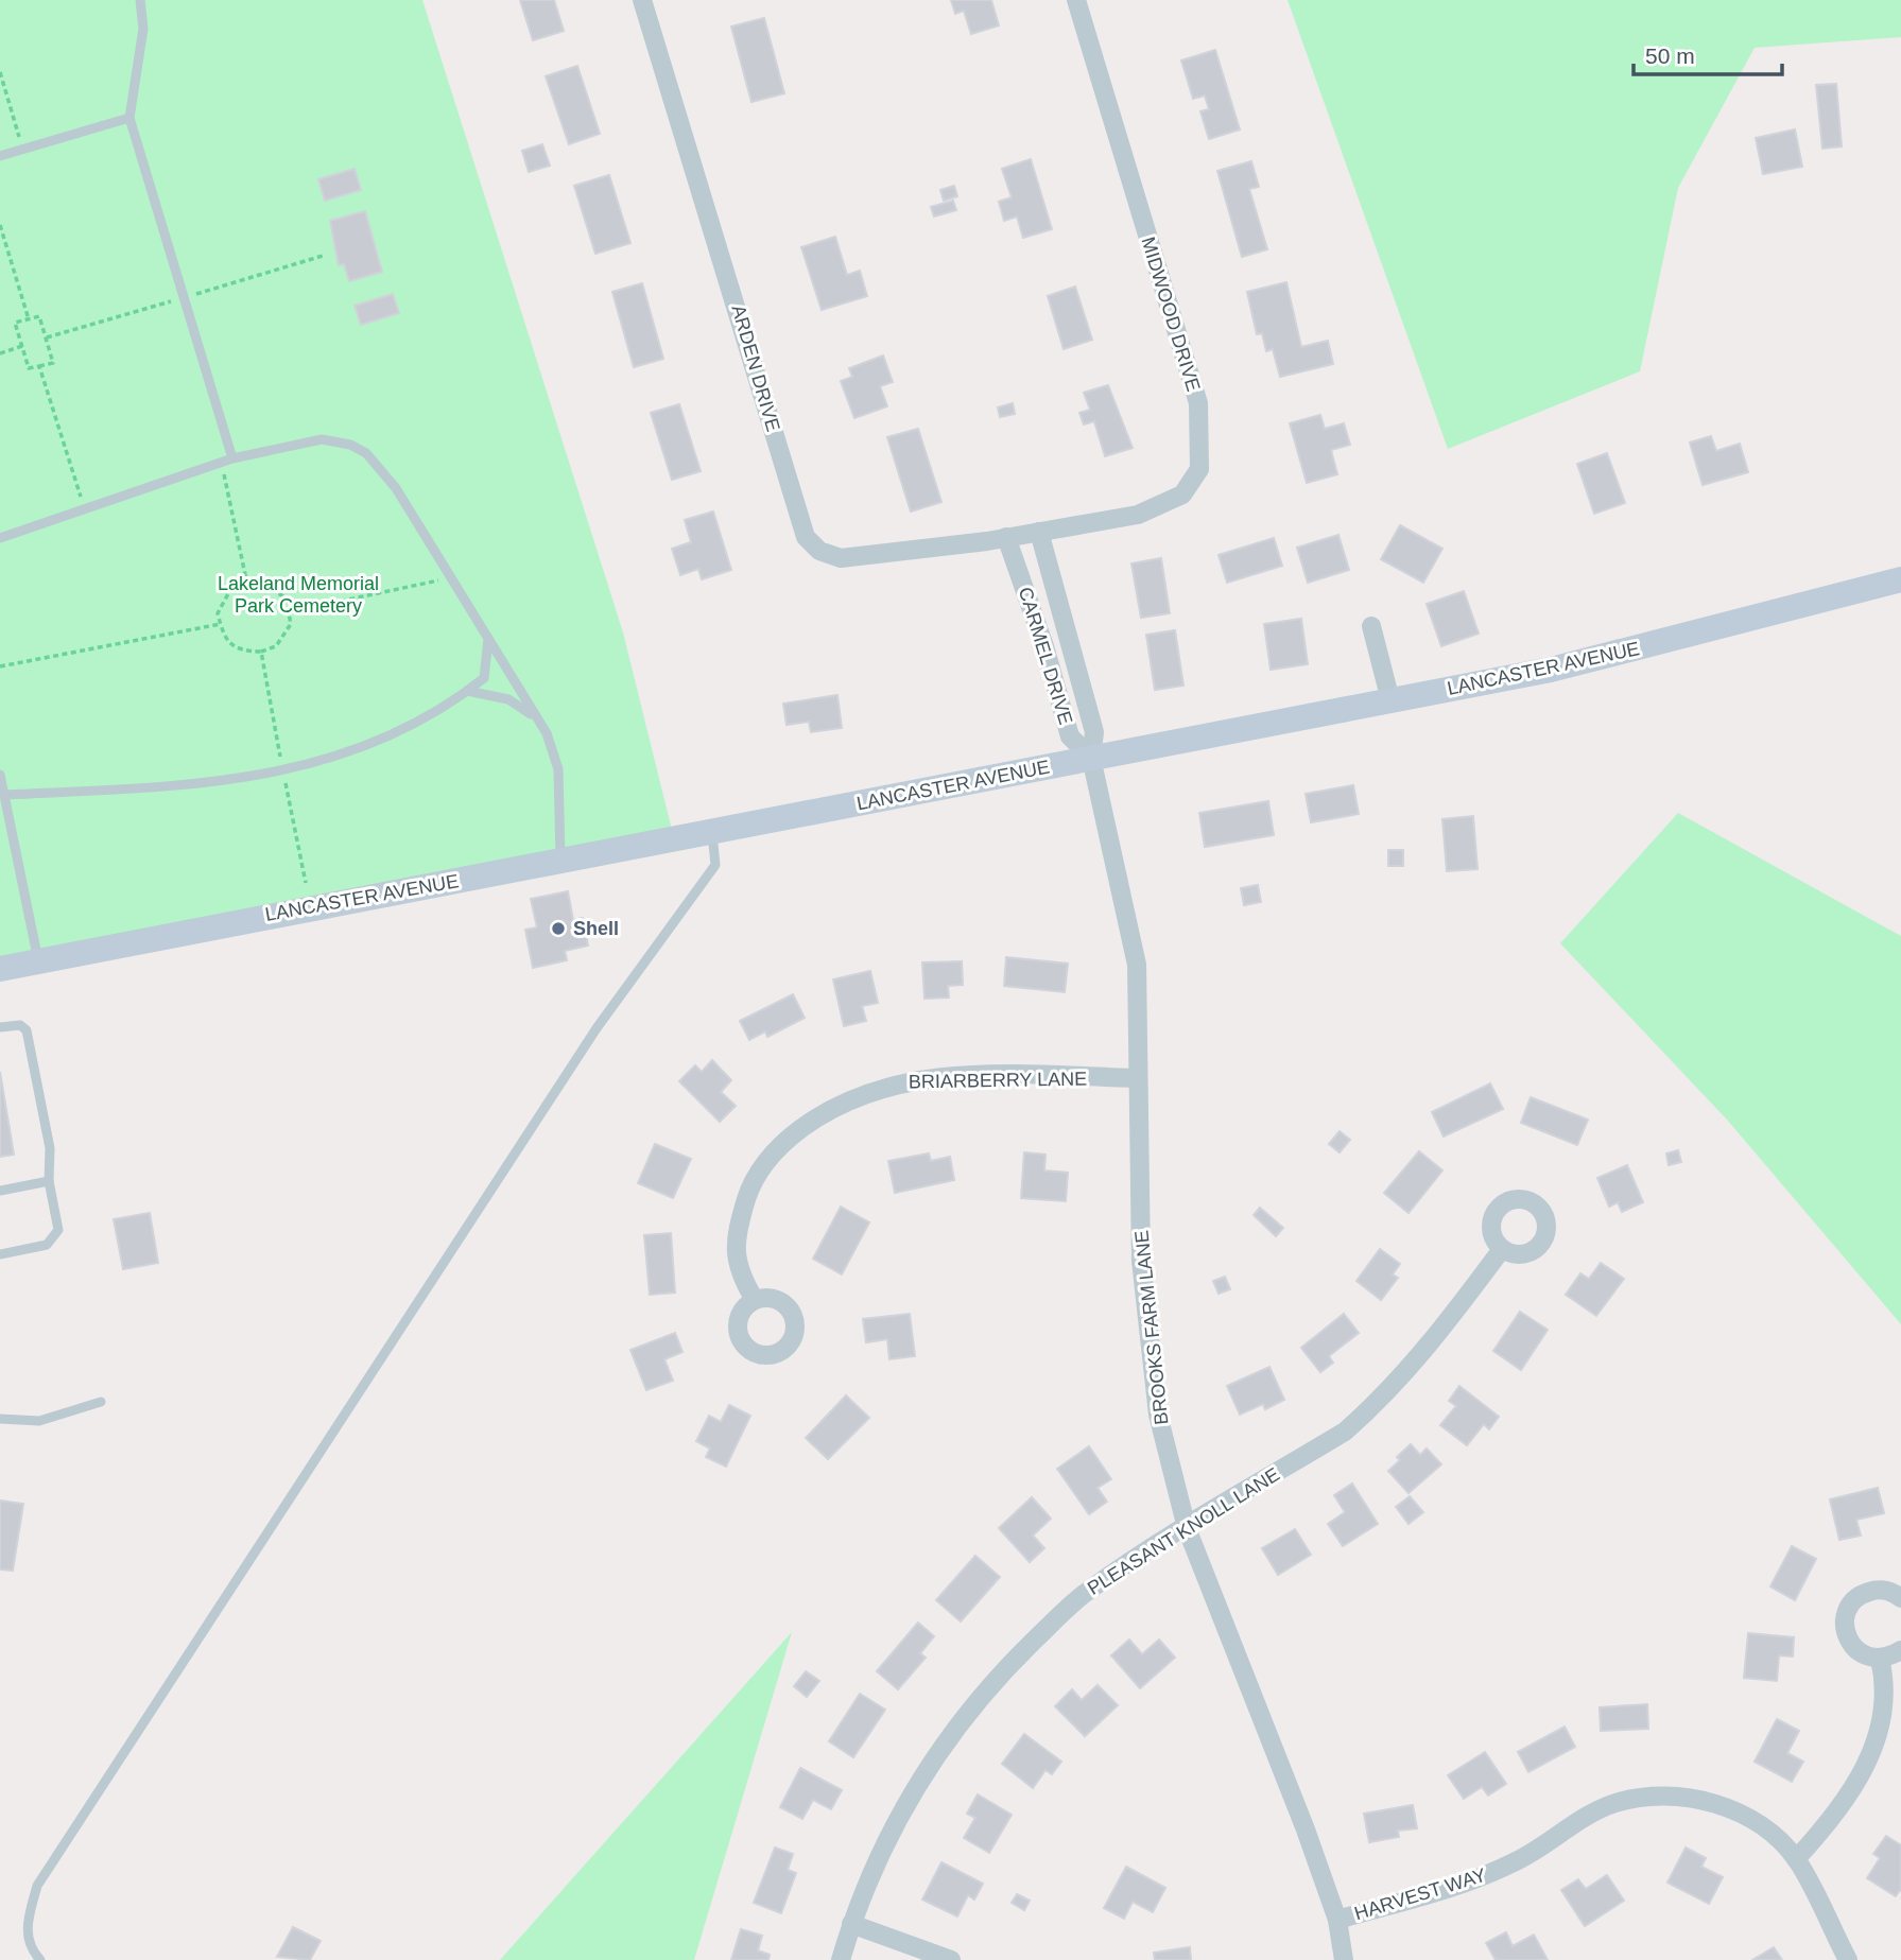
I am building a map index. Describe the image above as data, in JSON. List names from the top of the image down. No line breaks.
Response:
{"streets":{"main road":["LANCASTER AVENUE"],"street":["MIDWOOD DRIVE","ARDEN DRIVE","CARMEL DRIVE","BRIARBERRY LANE","BROOKS FARM LANE","PLEASANT KNOLL LANE","HARVEST WAY"]},"crossings":[["MIDWOOD DRIVE","ARDEN DRIVE"],["MIDWOOD DRIVE","CARMEL DRIVE"],["ARDEN DRIVE","CARMEL DRIVE"],["CARMEL DRIVE","LANCASTER AVENUE"],["CARMEL DRIVE","BROOKS FARM LANE"],["LANCASTER AVENUE","BROOKS FARM LANE"],["BRIARBERRY LANE","BROOKS FARM LANE"],["BROOKS FARM LANE","PLEASANT KNOLL LANE"],["BROOKS FARM LANE","HARVEST WAY"]],"parks":["Lakeland Memorial Park Cemetery"],"places":["Shell"],"scale_bar":"50 m"}
